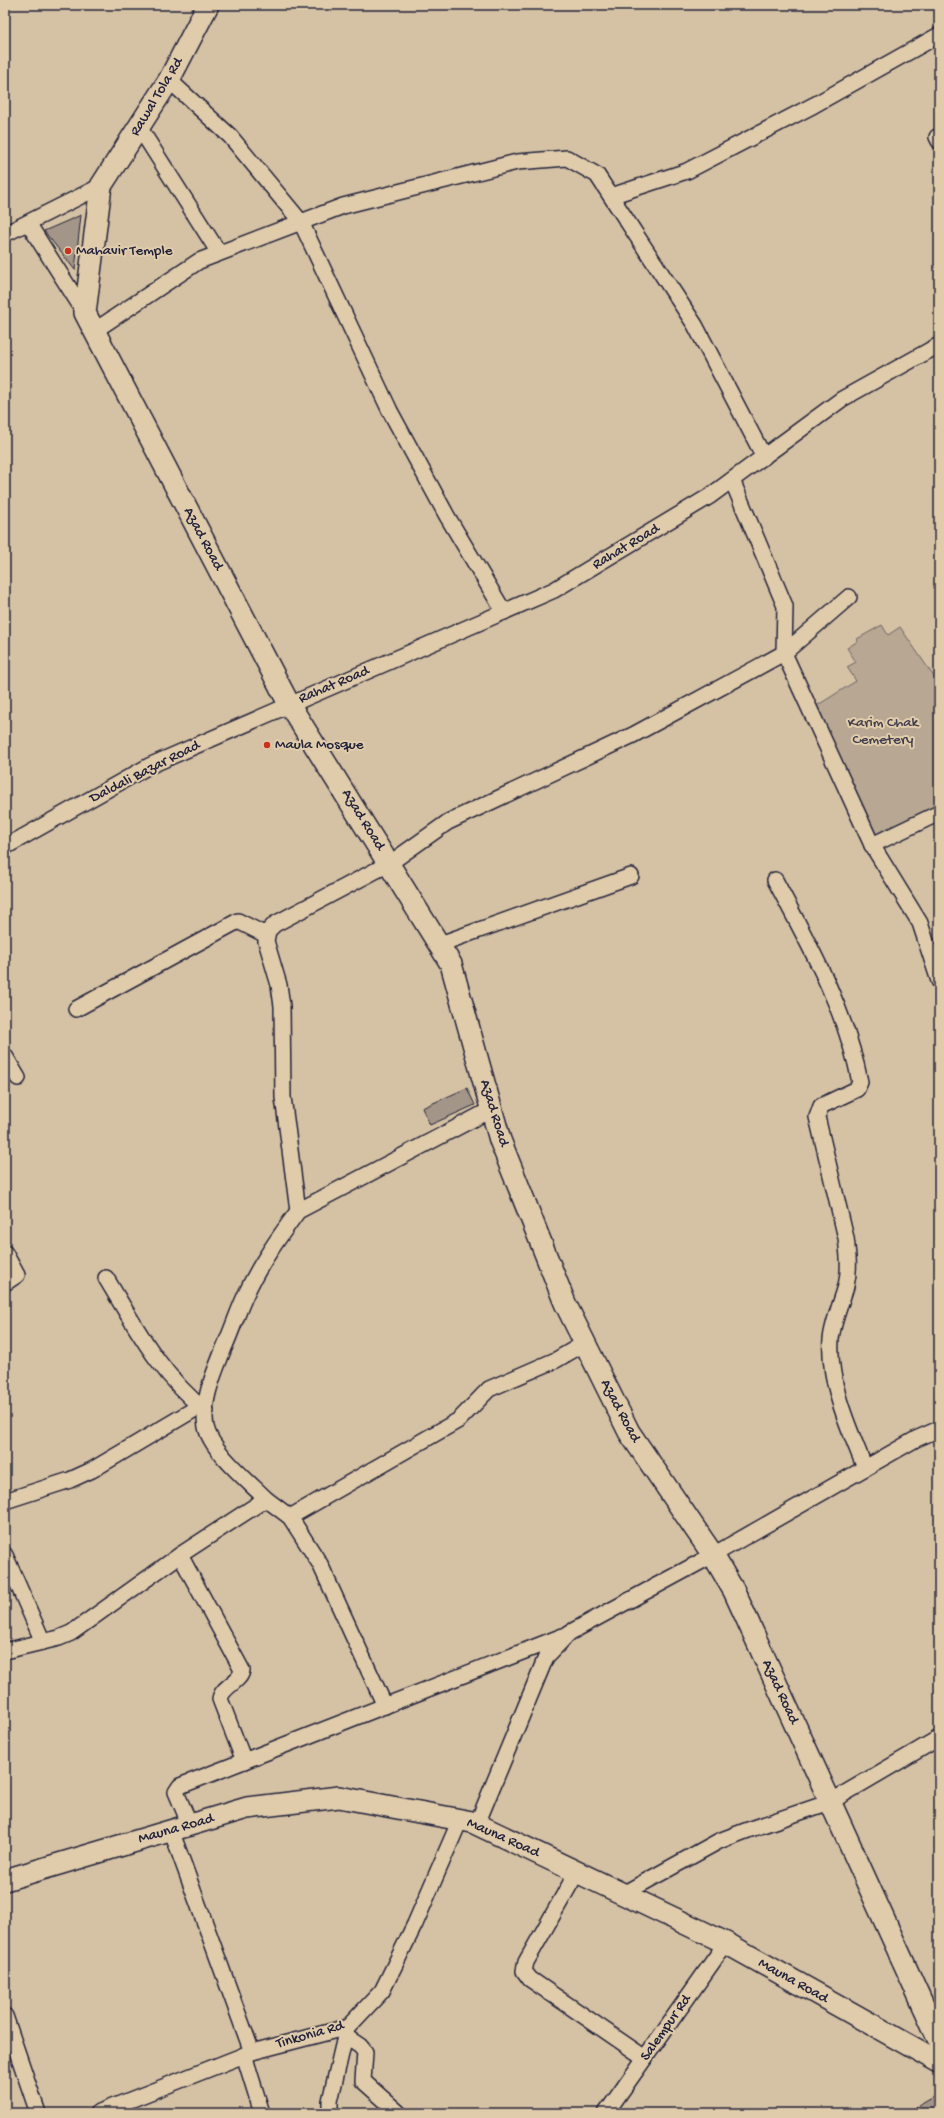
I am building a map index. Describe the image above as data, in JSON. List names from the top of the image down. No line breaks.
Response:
{"streets":{"street":["Rawal Tola Rd","Azad Road","Rahat Road","Daldali Bazar Road","Mauna Road","Salempur Rd","Tinkonia Rd"]},"crossings":[["Azad Road","Rahat Road"],["Azad Road","Daldali Bazar Road"],["Rahat Road","Daldali Bazar Road"],["Mauna Road","Salempur Rd"],["Mauna Road","Tinkonia Rd"]],"parks":["Karim Chak Cemetery"],"places":["Mahavir Temple","Maula Mosque"]}
